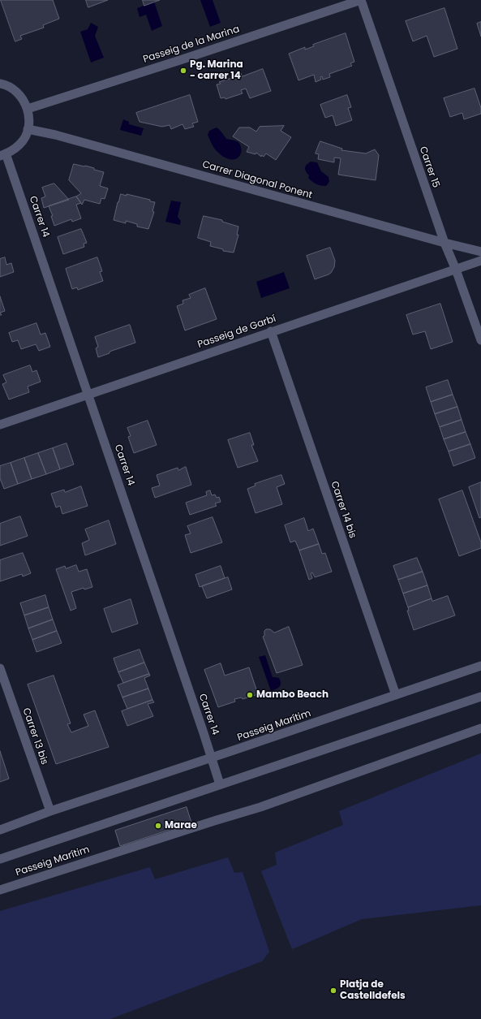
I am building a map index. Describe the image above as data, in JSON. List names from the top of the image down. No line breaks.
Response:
{"streets":{"street":["Passeig de la Marina","Carrer 15","Carrer Diagonal Ponent","Carrer 14","Passeig de Garbí","Carrer 14 bis","Passeig Marítim","Carrer 13 bis"]},"crossings":[["Passeig de la Marina","Carrer 15"],["Carrer 15","Carrer Diagonal Ponent"],["Carrer 15","Passeig de Garbí"],["Carrer 14","Passeig de Garbí"],["Carrer 14","Passeig Marítim"],["Passeig de Garbí","Carrer 14 bis"],["Carrer 14 bis","Passeig Marítim"],["Passeig Marítim","Carrer 13 bis"]],"places":["Pg. Marina - carrer 14","Mambo Beach","Marae","Platja de Castelldefels"]}
